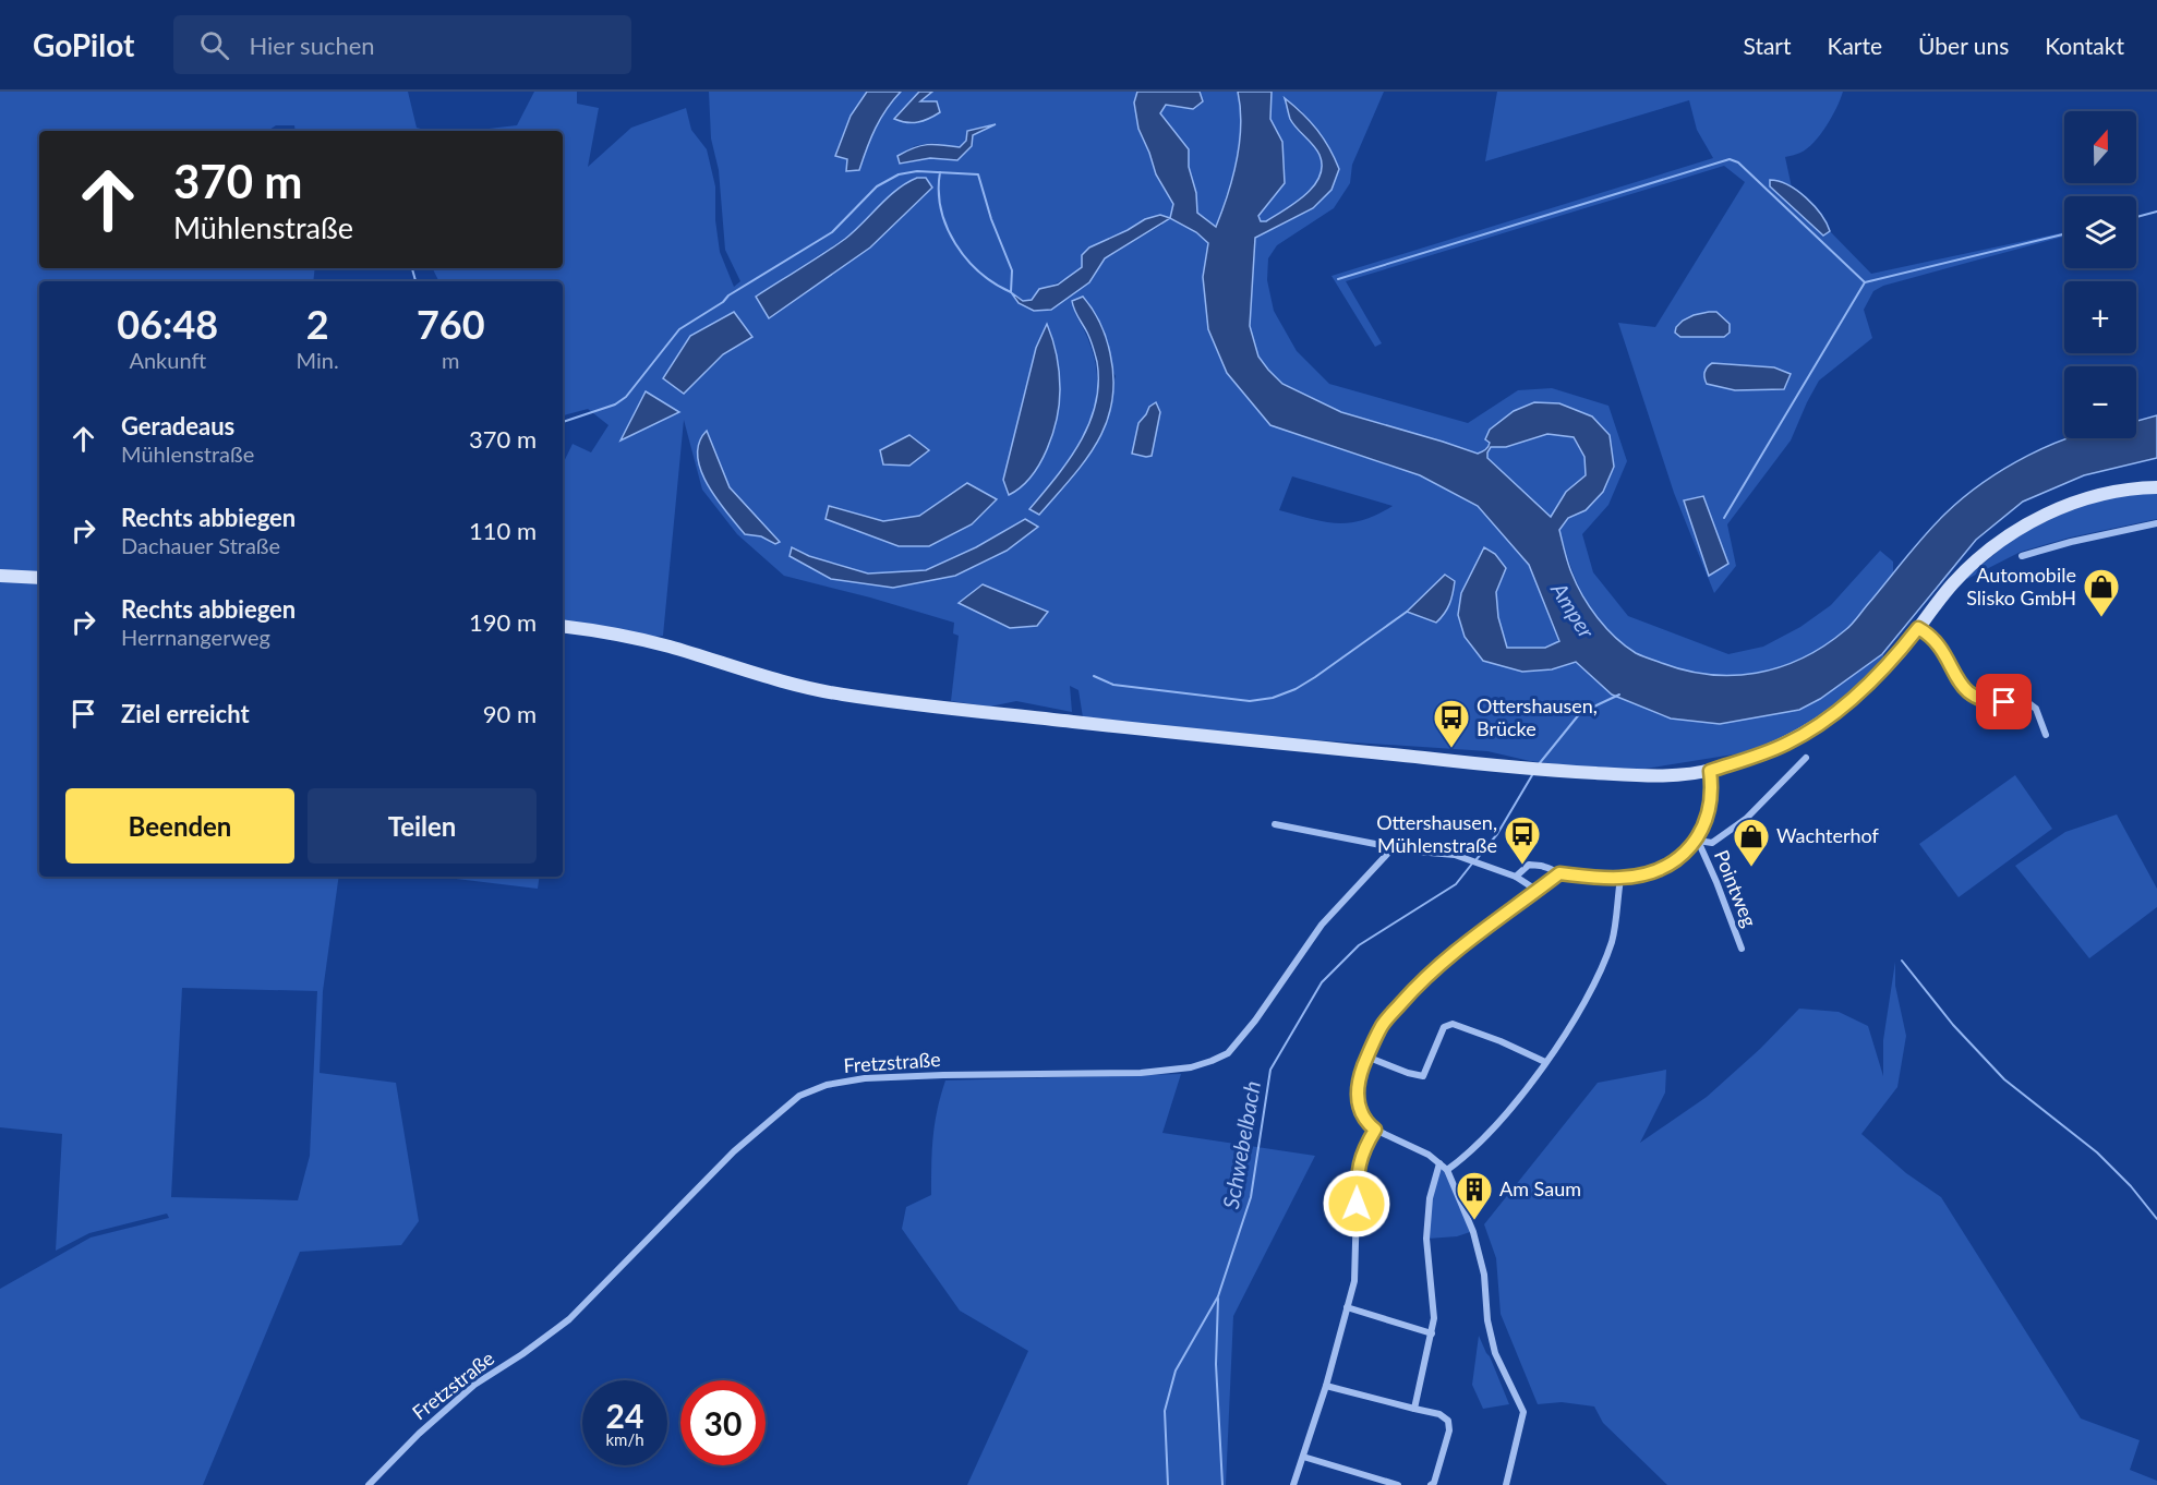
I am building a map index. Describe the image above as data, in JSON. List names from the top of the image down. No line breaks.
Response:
{"streets":{"street":["Pointweg","Fretzstraße"]},"water":["Amper","Schwebelbach"],"places":{"shop":["Automobile Slisko GmbH","Wachterhof"],"bus stop":["Ottershausen, Brücke","Ottershausen, Mühlenstraße"],"building":["Am Saum"]},"north":"top","page":{"header":"GoPilot","search":"Hier suchen","nav":["Start","Karte","Über uns","Kontakt"],"map_buttons":["+","−"],"turn":["370 m","Mühlenstraße"],"eta":["06:48","Ankunft","2","Min.","760","m"],"list":[{"name":"Geradeaus","note":"Mühlenstraße","value":"370 m"},{"name":"Rechts abbiegen","note":"Dachauer Straße","value":"110 m"},{"name":"Rechts abbiegen","note":"Herrnangerweg","value":"190 m"},{"name":"Ziel erreicht","value":"90 m"}],"buttons":["Beenden","Teilen"],"speed":"24 km/h","limit":"30"}}
